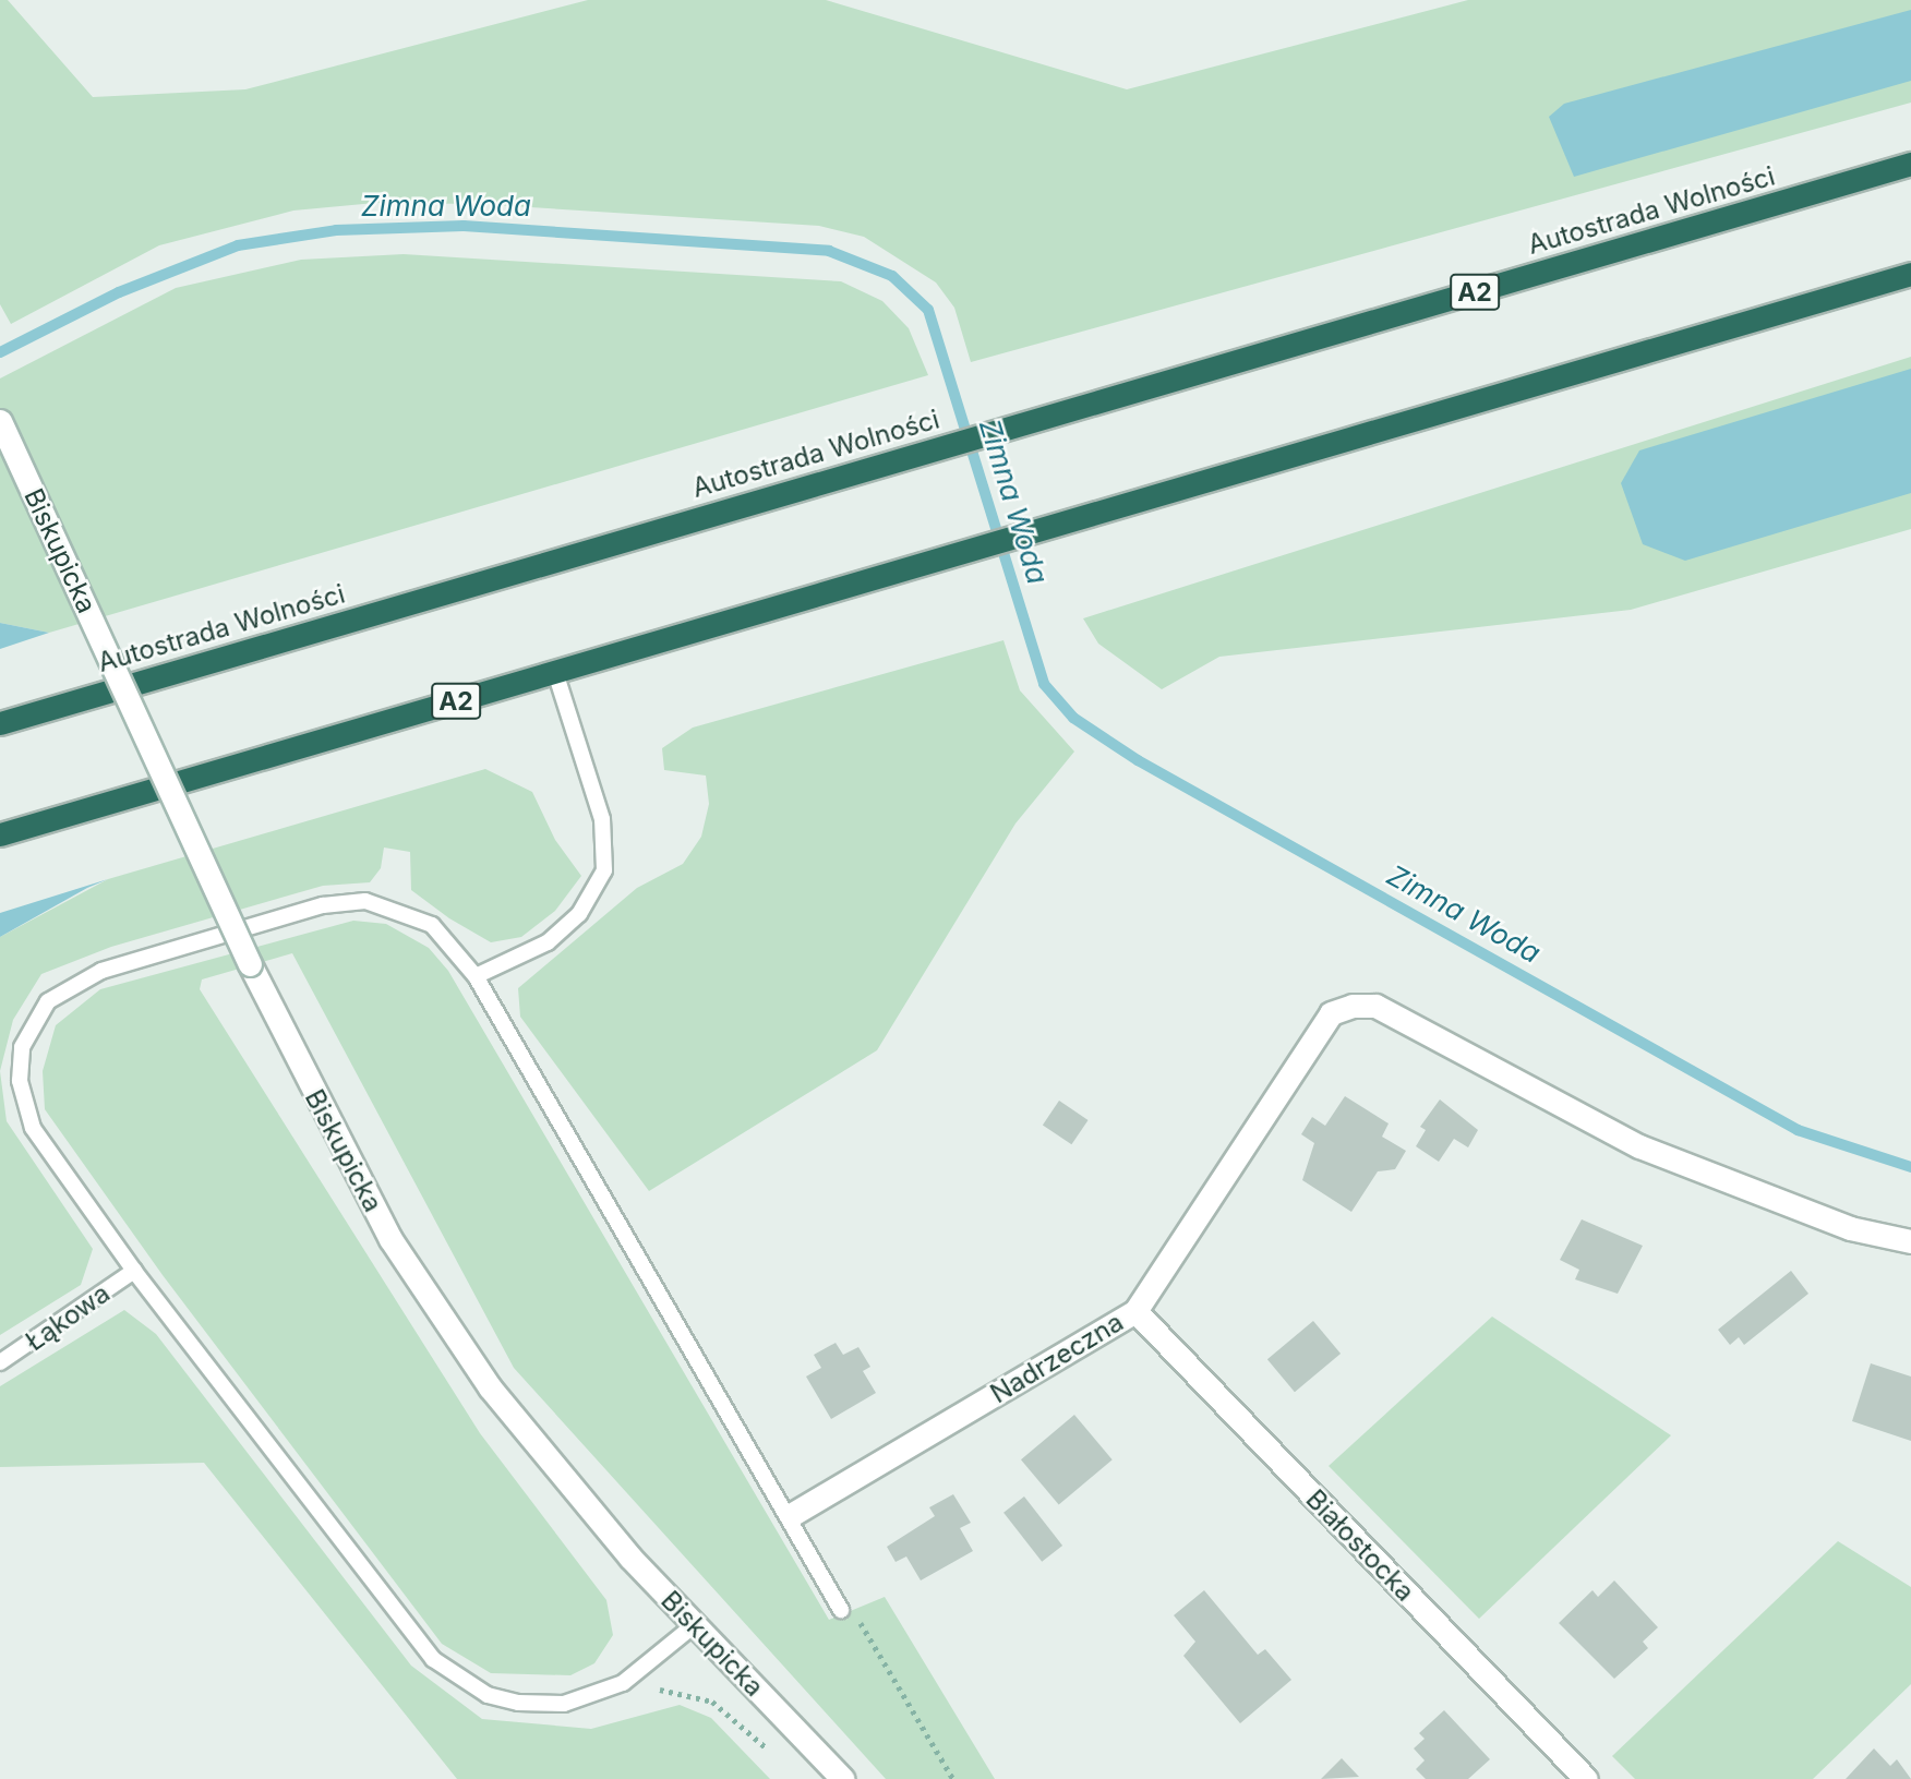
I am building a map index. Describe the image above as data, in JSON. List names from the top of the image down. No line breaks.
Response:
{"streets":{"highway":["Autostrada Wolności","A2"],"street":["Biskupicka","Nadrzeczna","Białostocka"],"lane":["Łąkowa"]},"crossings":[["Nadrzeczna","Białostocka"]],"water":["Zimna Woda"]}
